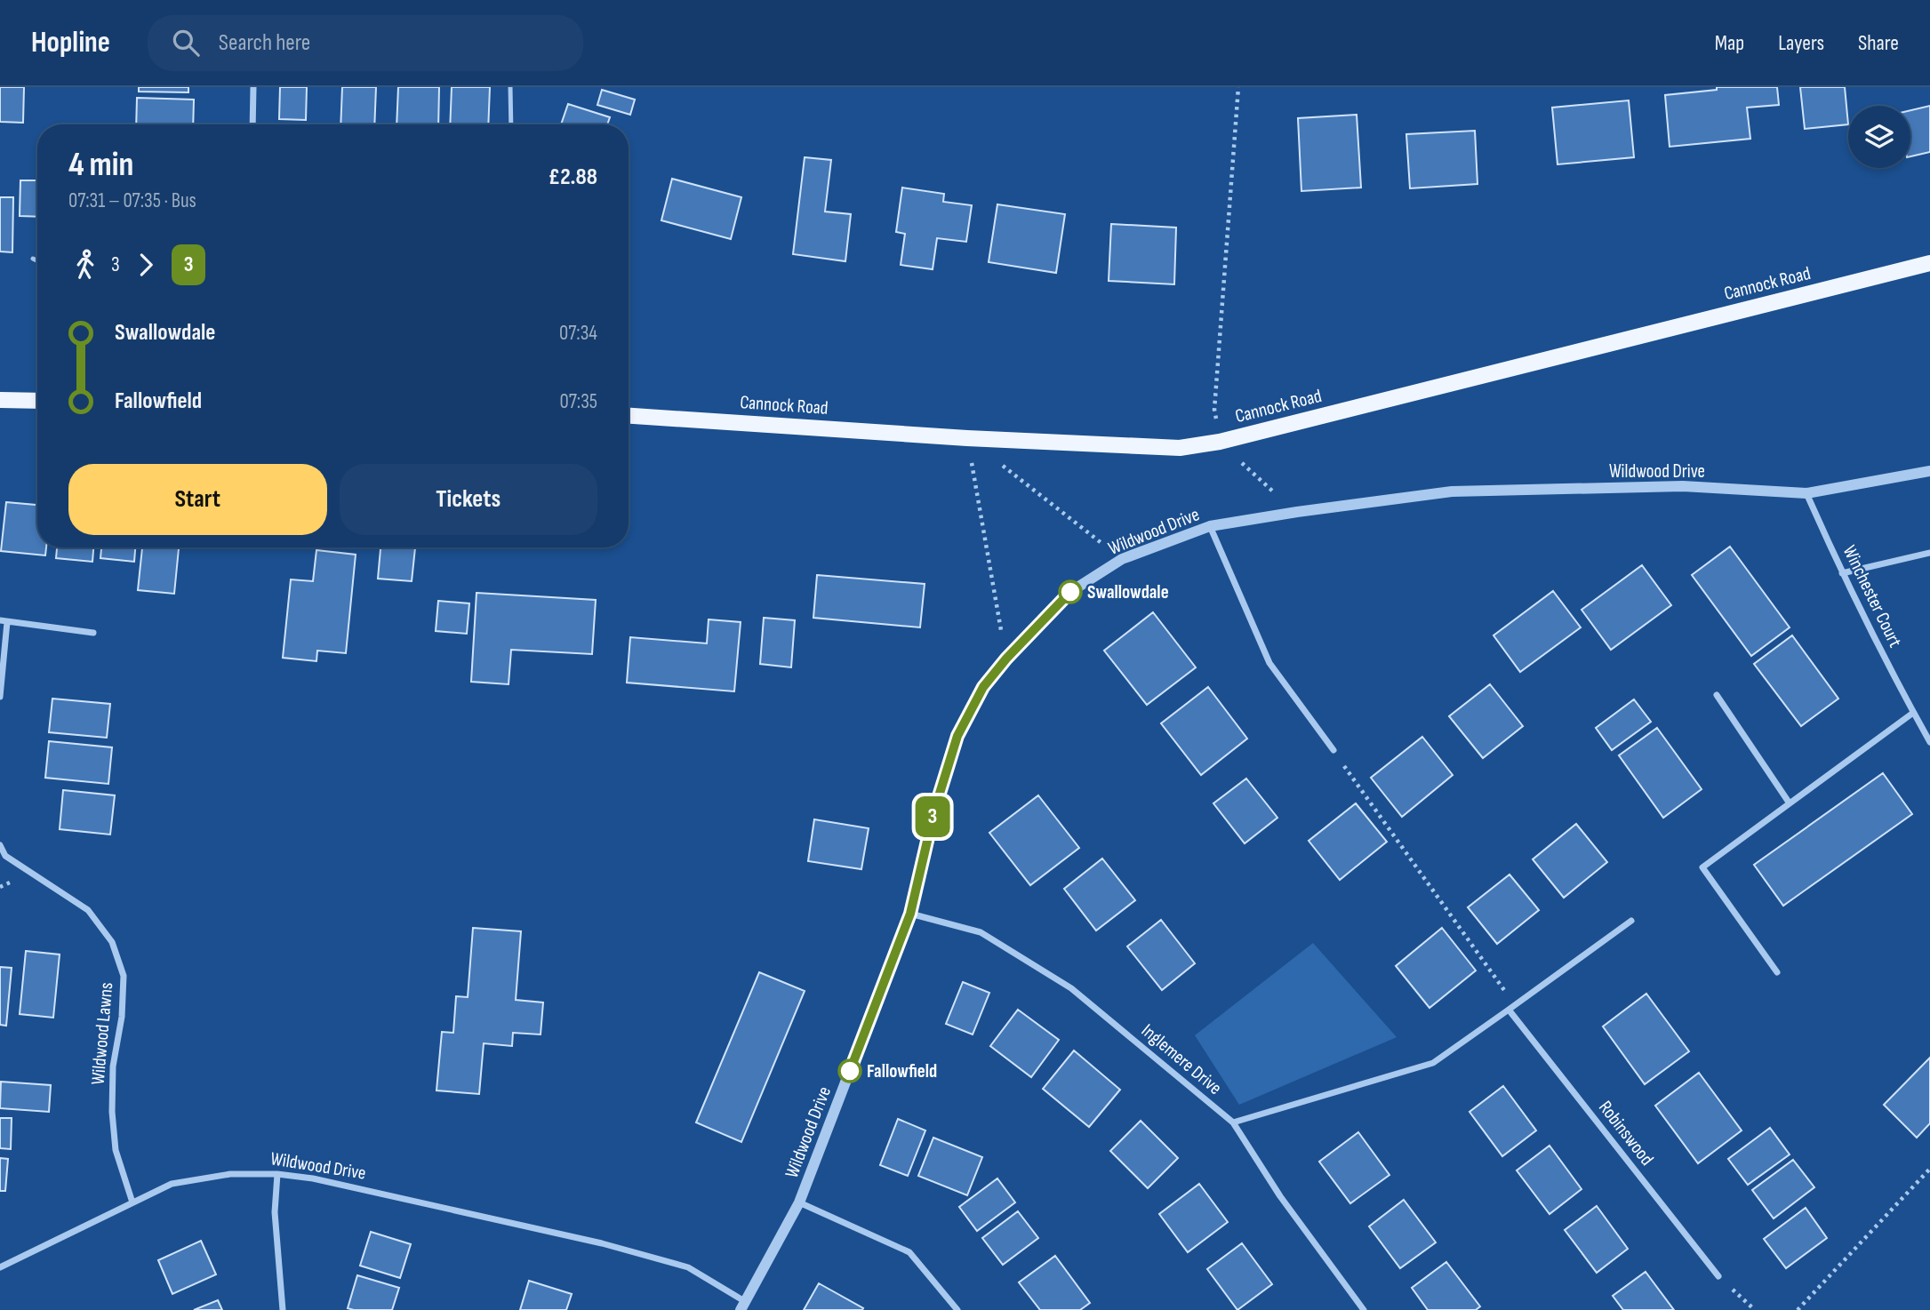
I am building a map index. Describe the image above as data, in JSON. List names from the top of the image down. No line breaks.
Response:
{"streets":{"main road":["Cannock Road"],"street":["Wildwood Drive","Winchester Court","Wildwood Lawns","Inglemere Drive","Robinswood"]},"crossings":[["Wildwood Drive","Winchester Court"],["Wildwood Drive","Wildwood Lawns"],["Wildwood Drive","Inglemere Drive"]],"places":["Swallowdale","Fallowfield"],"lines":["bus line 3"],"page":{"header":"Hopline","search":"Search here","nav":["Map","Layers","Share"],"on_map":"3","heading":["4 min","07:31 – 07:35 · Bus","£2.88"],"legs":["3","3"],"list":[{"name":"Swallowdale","value":"07:34"},{"name":"Fallowfield","value":"07:35"}],"buttons":["Start","Tickets"]}}
